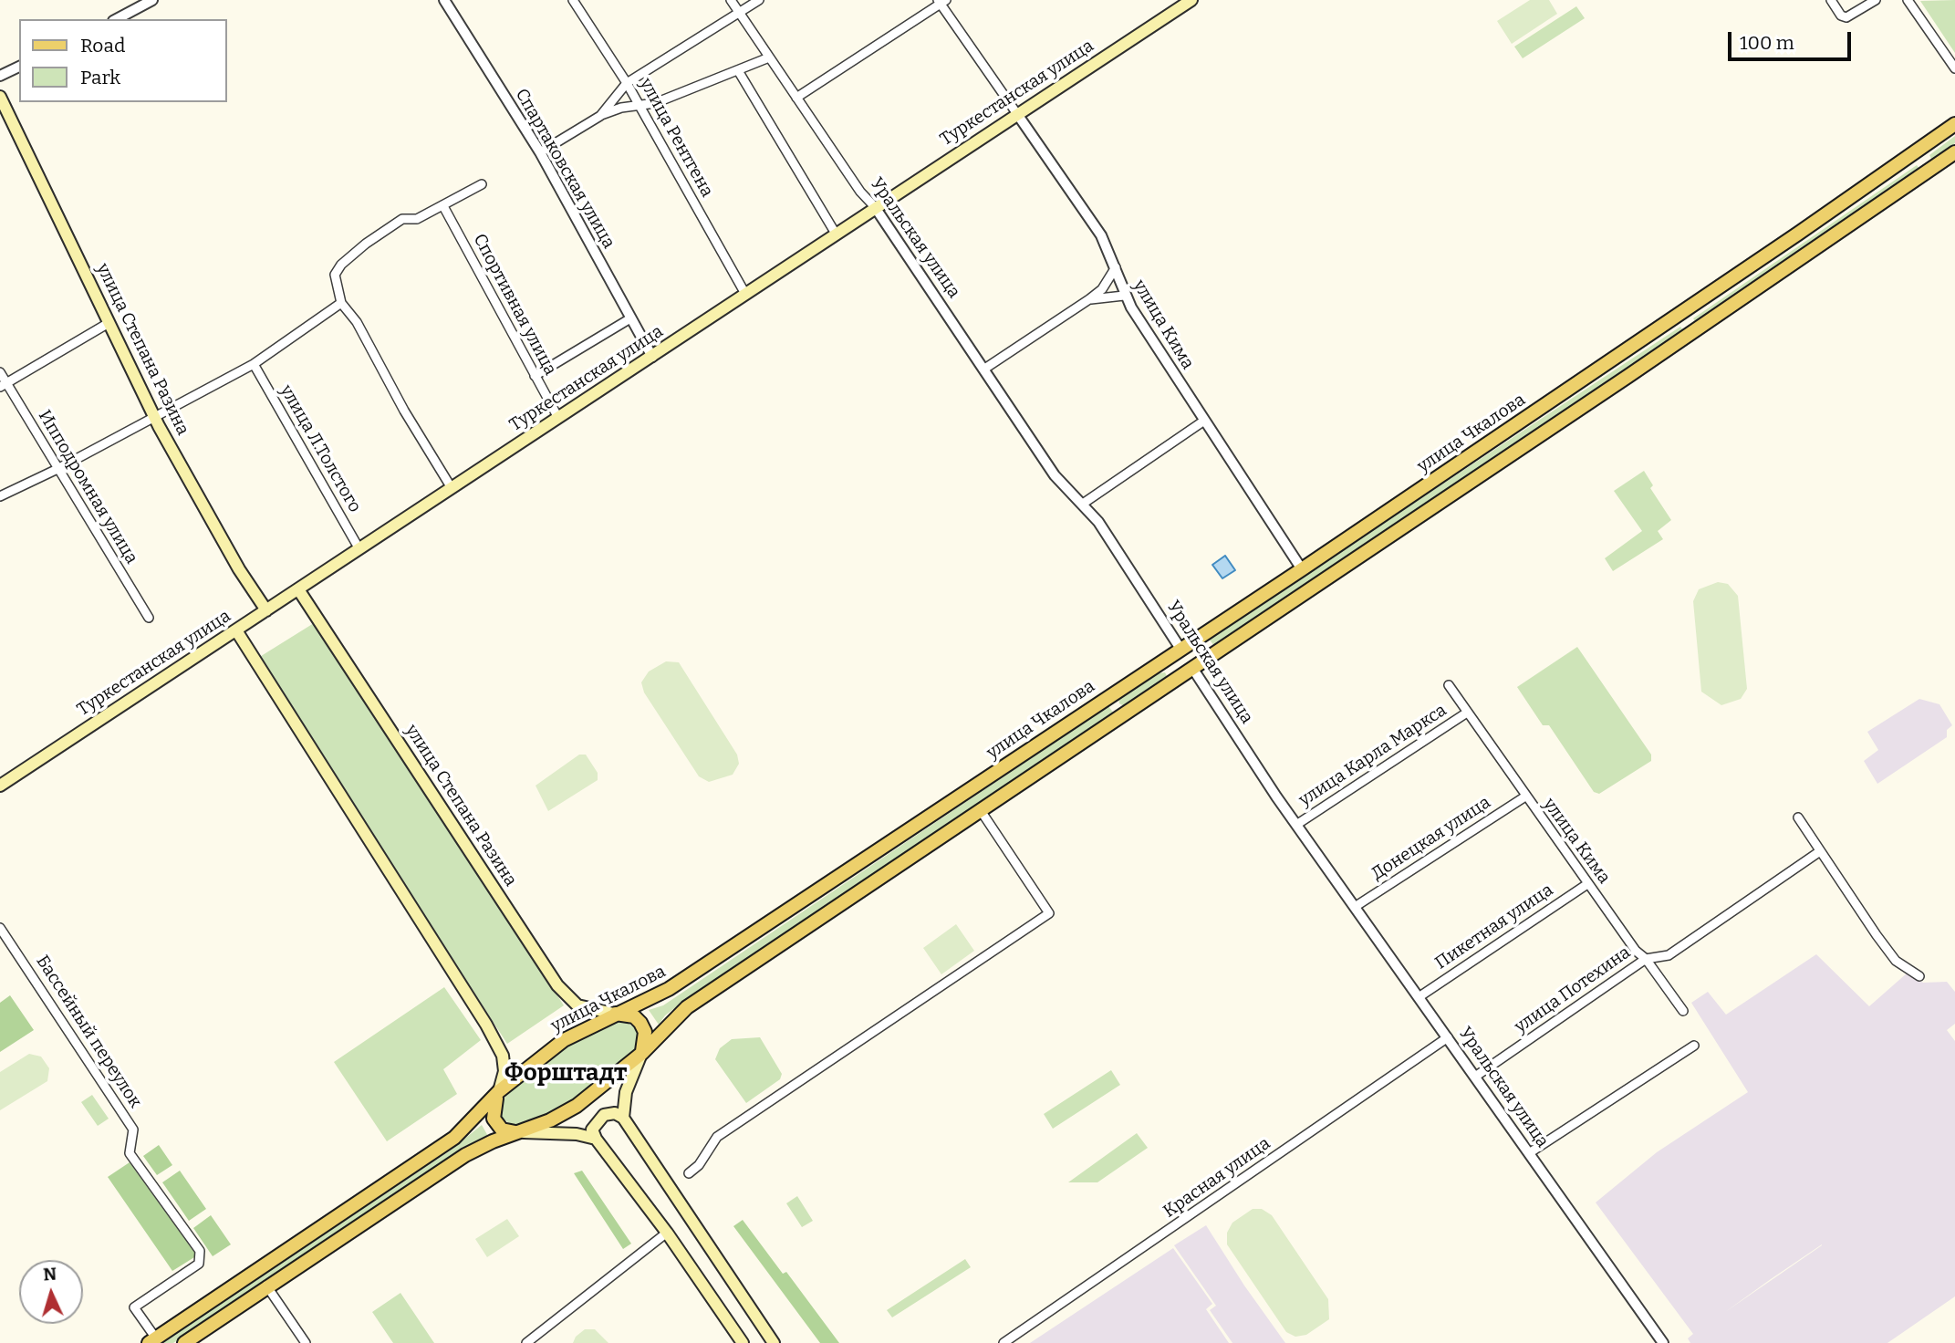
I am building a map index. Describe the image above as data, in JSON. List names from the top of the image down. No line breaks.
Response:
{"streets":{"main road":["Туркестанская улица","Уральская улица","улица Степана Разина","улица Чкалова"],"street":["улица Рентгена","Спартаковская улица","Спортивная улица","улица Кима","улица Л.Толстого","Ипподромная улица","улица Карла Маркса","Донецкая улица","Пикетная улица","улица Потехина","Бассейный переулок","Красная улица"]},"crossings":[["Туркестанская улица","улица Рентгена"],["Туркестанская улица","Спартаковская улица"],["Туркестанская улица","Уральская улица"],["Туркестанская улица","Спортивная улица"],["Туркестанская улица","улица Кима"],["Туркестанская улица","улица Степана Разина"],["Туркестанская улица","улица Л.Толстого"],["Уральская улица","улица Чкалова"],["Уральская улица","улица Карла Маркса"],["Уральская улица","Донецкая улица"],["Уральская улица","Пикетная улица"],["Уральская улица","улица Потехина"],["Уральская улица","Красная улица"],["улица Кима","улица Чкалова"],["улица Кима","улица Карла Маркса"],["улица Кима","Донецкая улица"],["улица Кима","Пикетная улица"],["улица Кима","улица Потехина"],["улица Степана Разина","улица Чкалова"],["улица Чкалова","Бассейный переулок"]],"districts":["Форштадт"],"legend":["Road","Park"],"scale_bar":"100 m","north":"top"}
